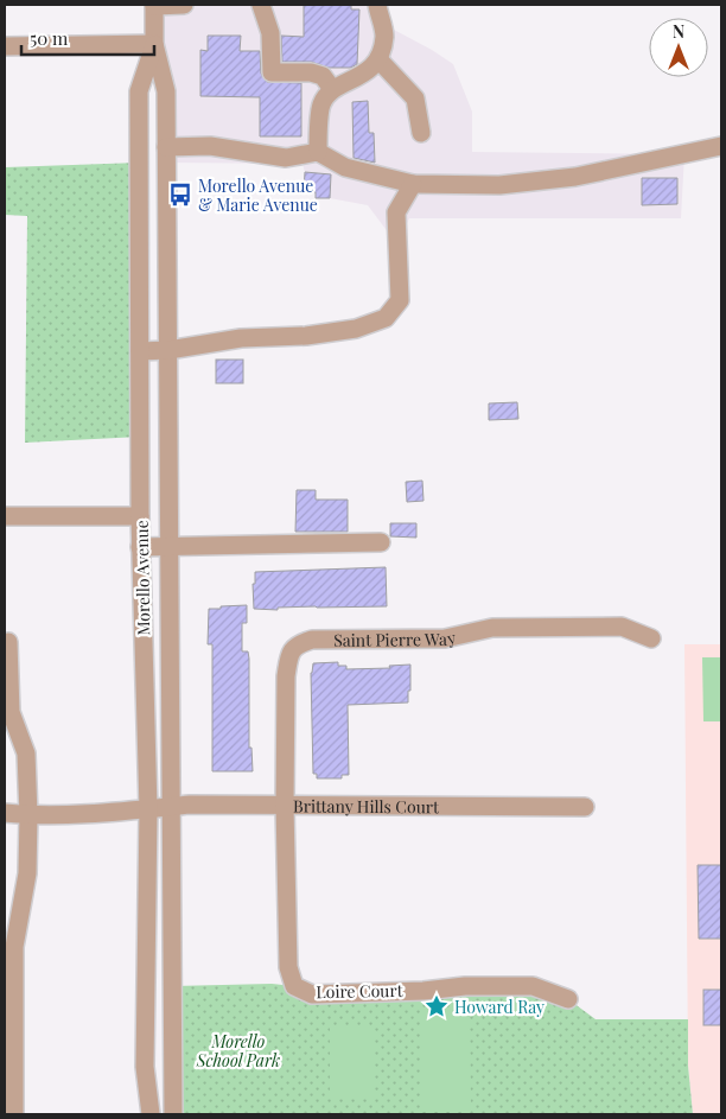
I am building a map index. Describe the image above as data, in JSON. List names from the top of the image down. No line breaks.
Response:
{"streets":{"street":["Morello Avenue","Saint Pierre Way","Brittany Hills Court","Loire Court"]},"crossings":[["Morello Avenue","Brittany Hills Court"],["Saint Pierre Way","Brittany Hills Court"],["Saint Pierre Way","Loire Court"],["Brittany Hills Court","Loire Court"]],"parks":["Morello School Park"],"places":{"bus stop":["Morello Avenue & Marie Avenue"],"place":["Howard Ray"]},"scale_bar":"50 m","north":"top"}
